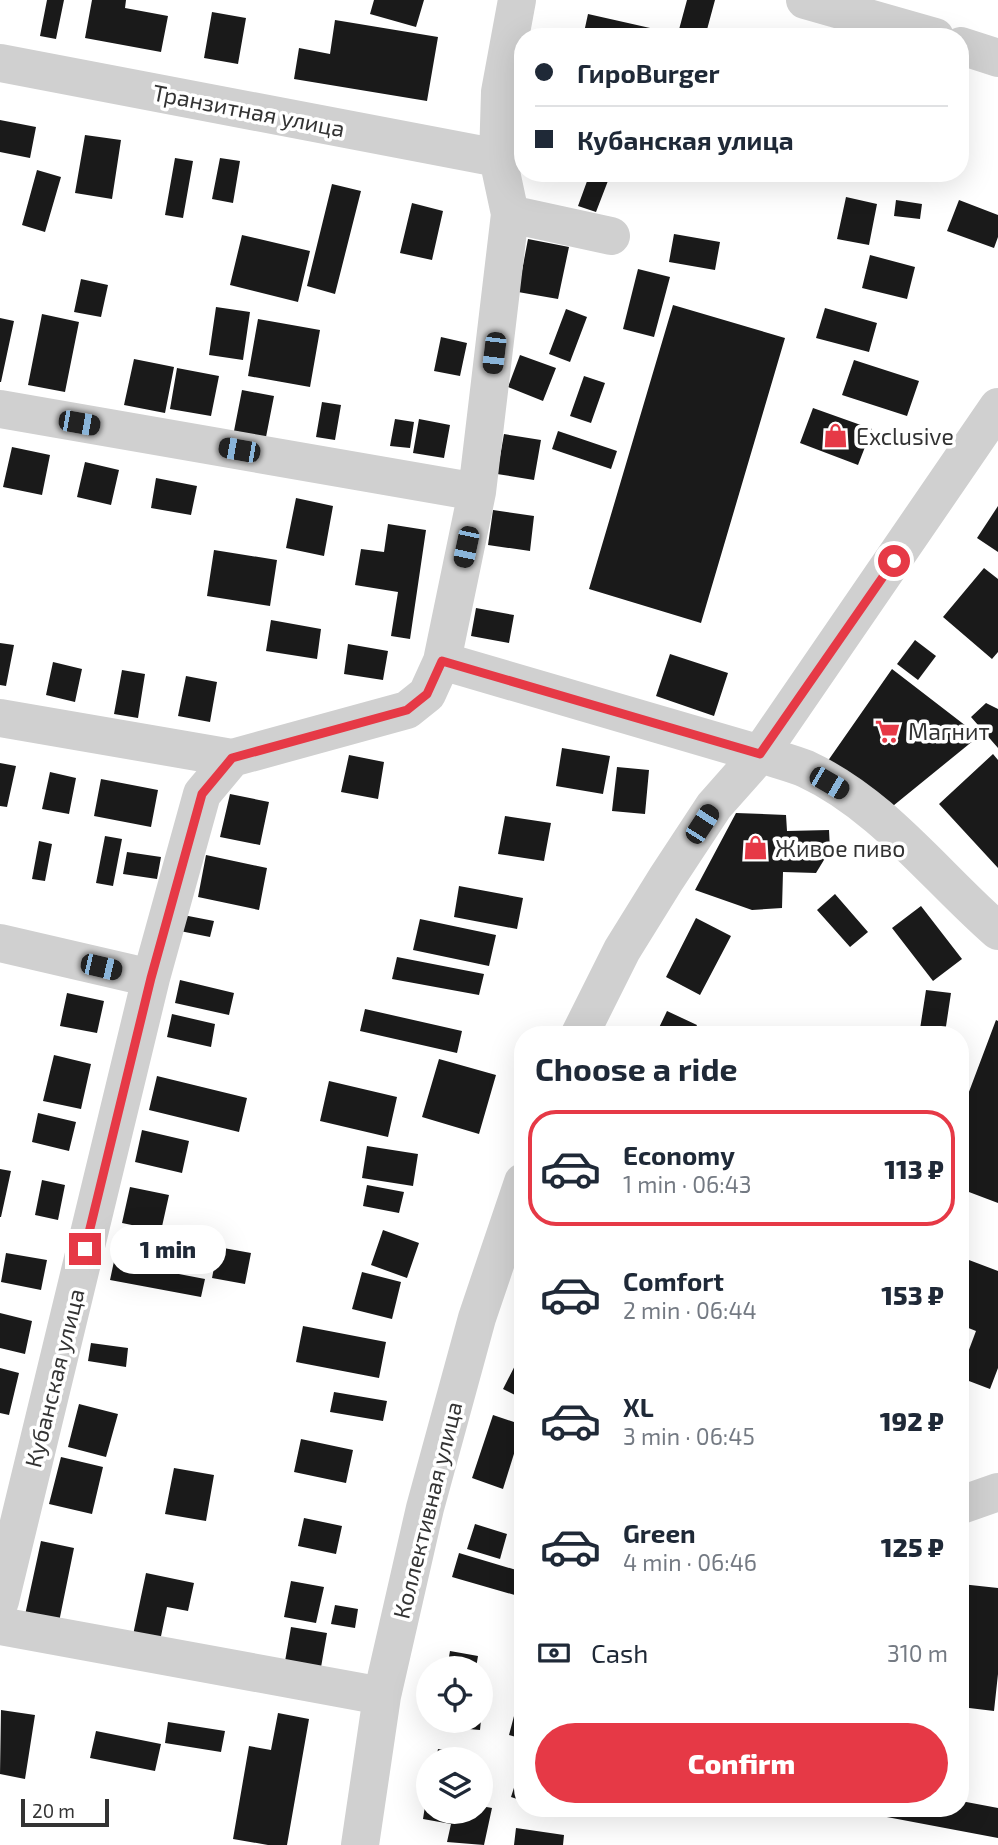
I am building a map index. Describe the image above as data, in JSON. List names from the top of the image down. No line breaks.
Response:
{"streets":{"street":["Транзитная улица","Кубанская улица","Коллективная улица"]},"places":{"shop":["Exclusive","Живое пиво"],"supermarket":["Магнит"]},"scale_bar":"20 m","page":{"banner":["ГироBurger","Кубанская улица"],"heading":"Choose a ride","list":[{"name":"Economy","note":"1 min · 06:43","value":"113 ₽"},{"name":"Comfort","note":"2 min · 06:44","value":"153 ₽"},{"name":"XL","note":"3 min · 06:45","value":"192 ₽"},{"name":"Green","note":"4 min · 06:46","value":"125 ₽"}],"bubble":"1 min","pay":["Cash","310 m"],"buttons":"Confirm","scale":"20 m"}}
